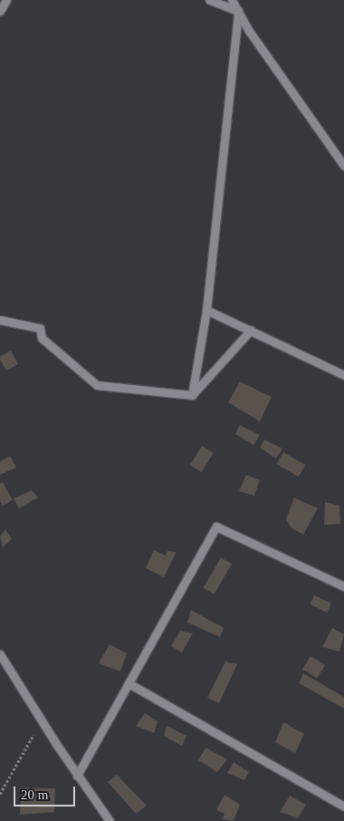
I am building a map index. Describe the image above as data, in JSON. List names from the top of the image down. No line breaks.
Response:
{"scale_bar":"20 m"}
